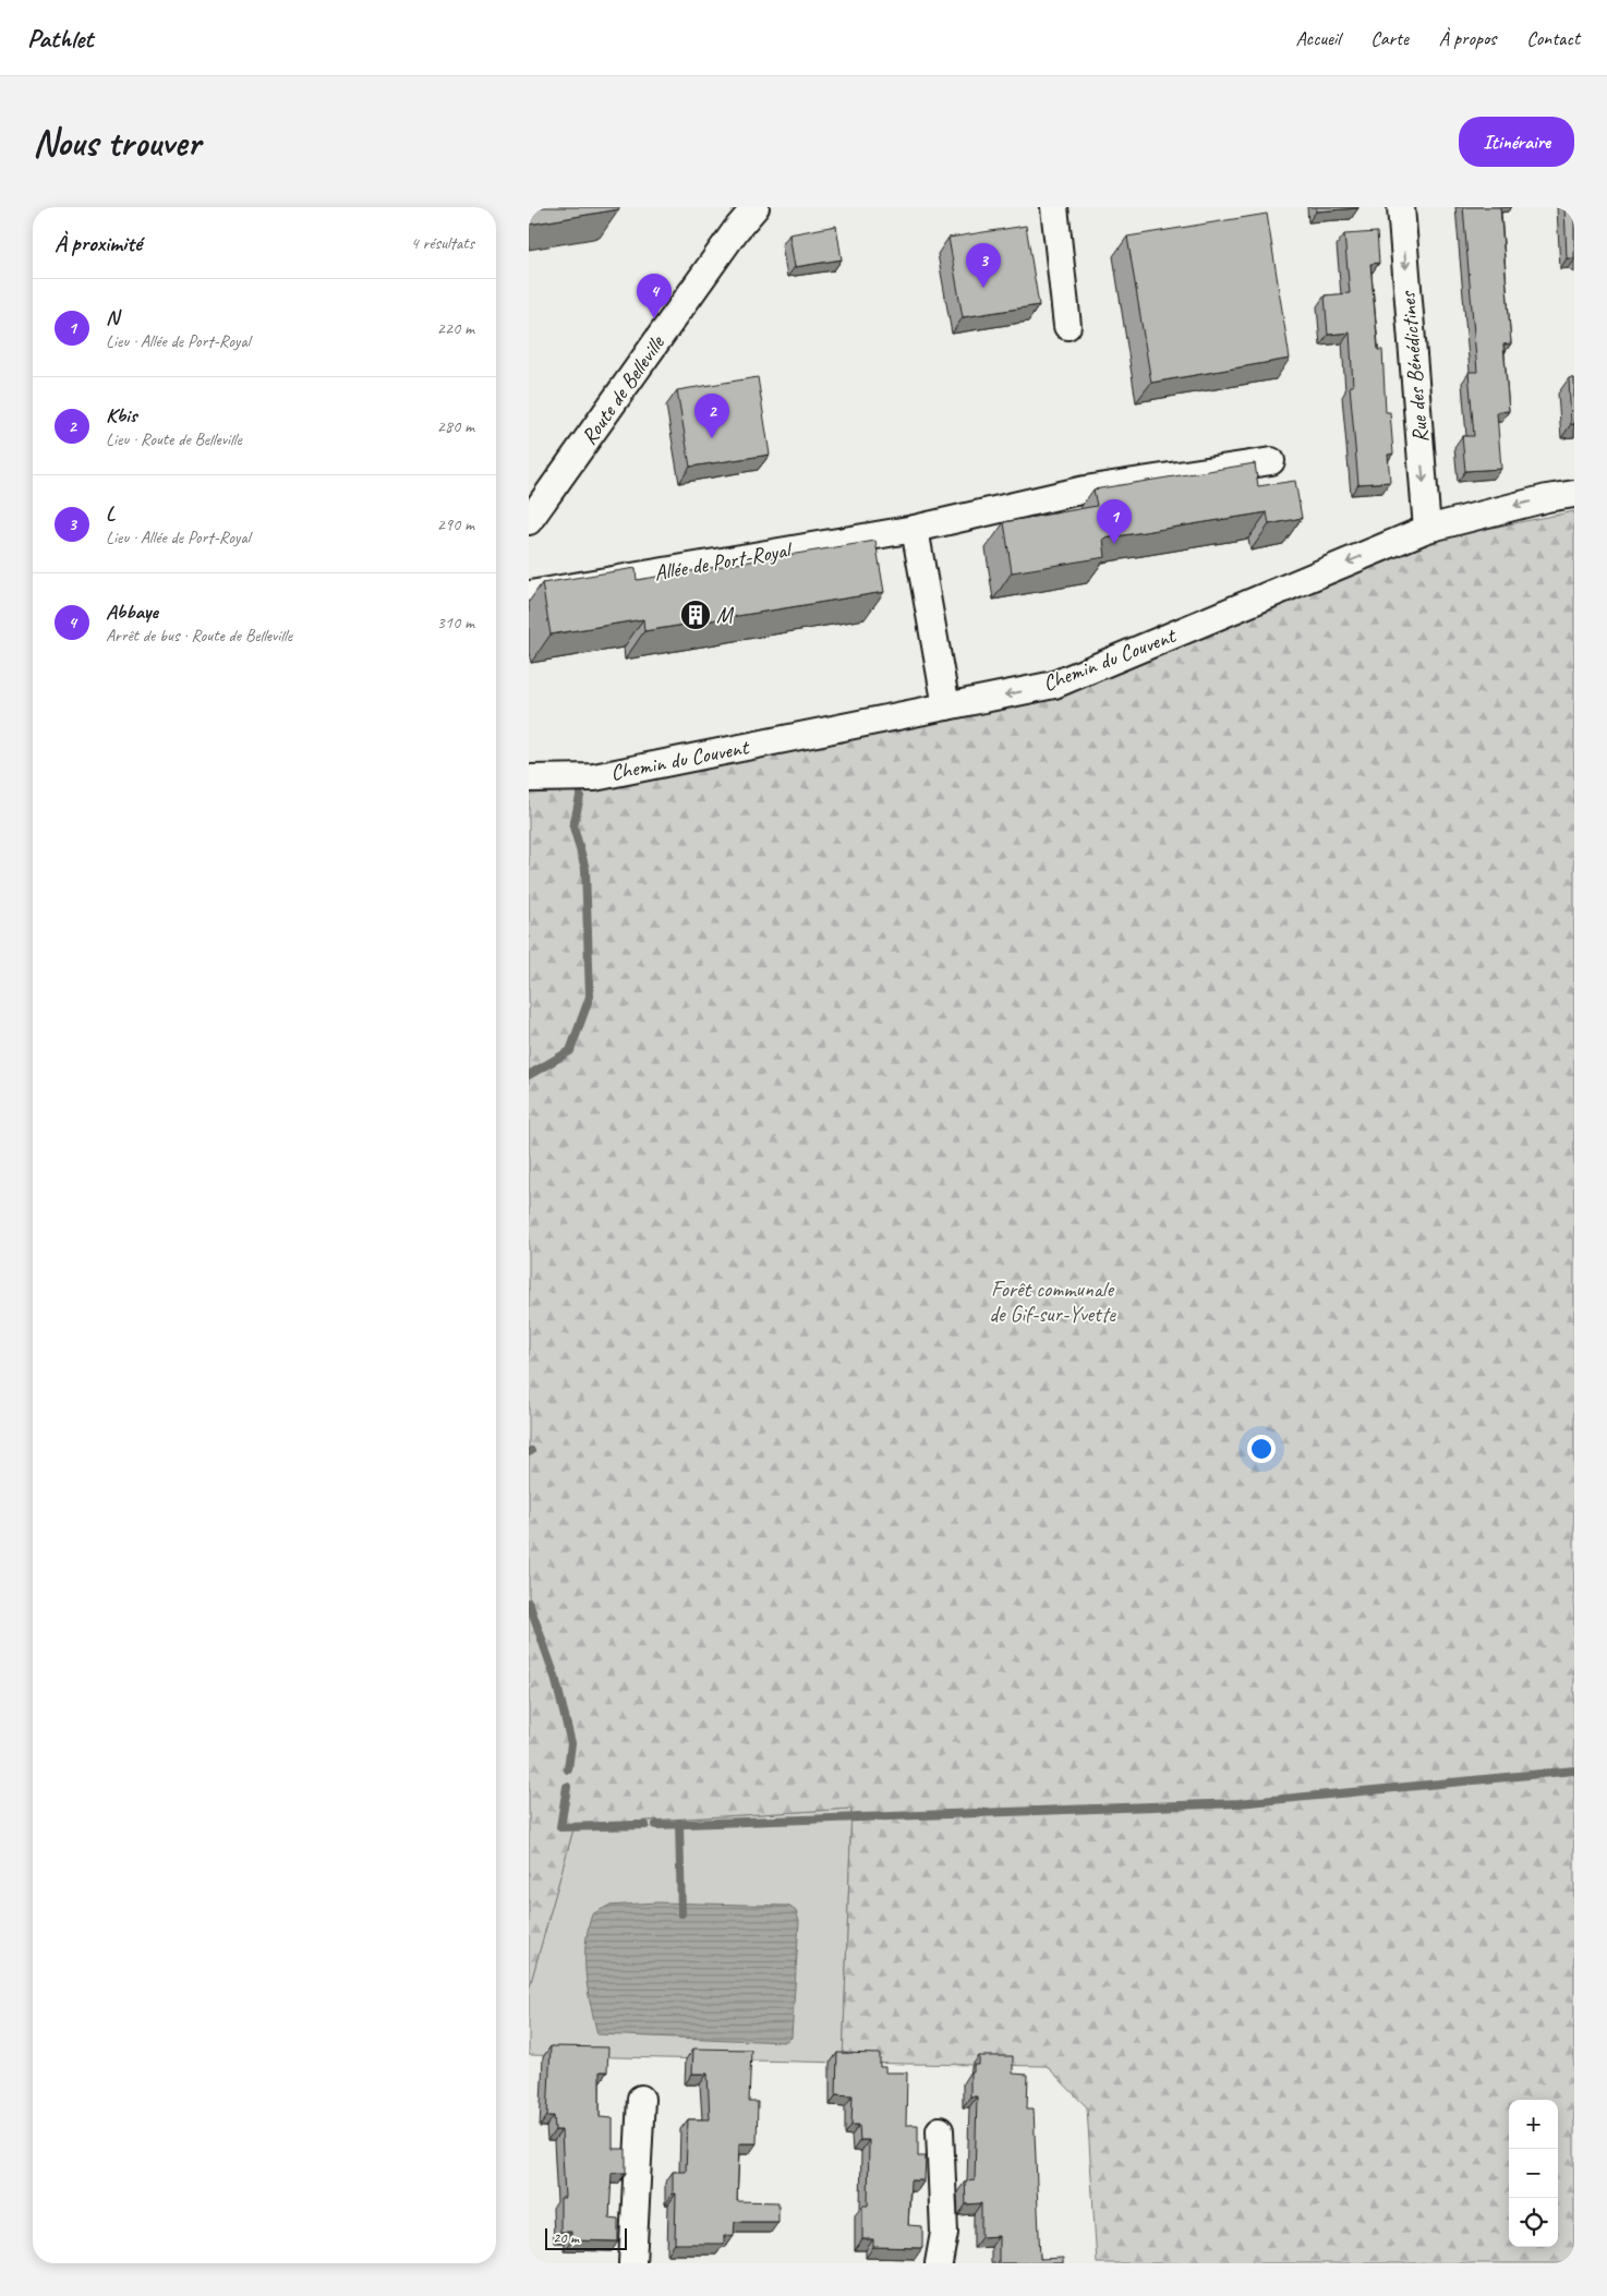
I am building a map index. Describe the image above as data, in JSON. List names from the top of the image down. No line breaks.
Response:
{"streets":{"street":["Rue des Bénédictines","Route de Belleville","Allée de Port-Royal","Chemin du Couvent"]},"crossings":[["Rue des Bénédictines","Chemin du Couvent"]],"one_way":["Rue des Bénédictines","Chemin du Couvent"],"parks":["Forêt communale de Gif-sur-Yvette"],"places":{"building":["M"]},"scale_bar":"20 m","page":{"header":"Pathlet","nav":["Accueil","Carte","À propos","Contact"],"buttons":"Itinéraire","title":"Nous trouver","heading":["À proximité","4 résultats"],"pins":["3","4","2","1"],"list":[{"mark":"1","name":"N","note":"Lieu · Allée de Port-Royal","value":"220 m"},{"mark":"2","name":"Kbis","note":"Lieu · Route de Belleville","value":"280 m"},{"mark":"3","name":"L","note":"Lieu · Allée de Port-Royal","value":"290 m"},{"mark":"4","name":"Abbaye","note":"Arrêt de bus · Route de Belleville","value":"310 m"}],"map_buttons":["+","−"],"scale":"20 m"}}
